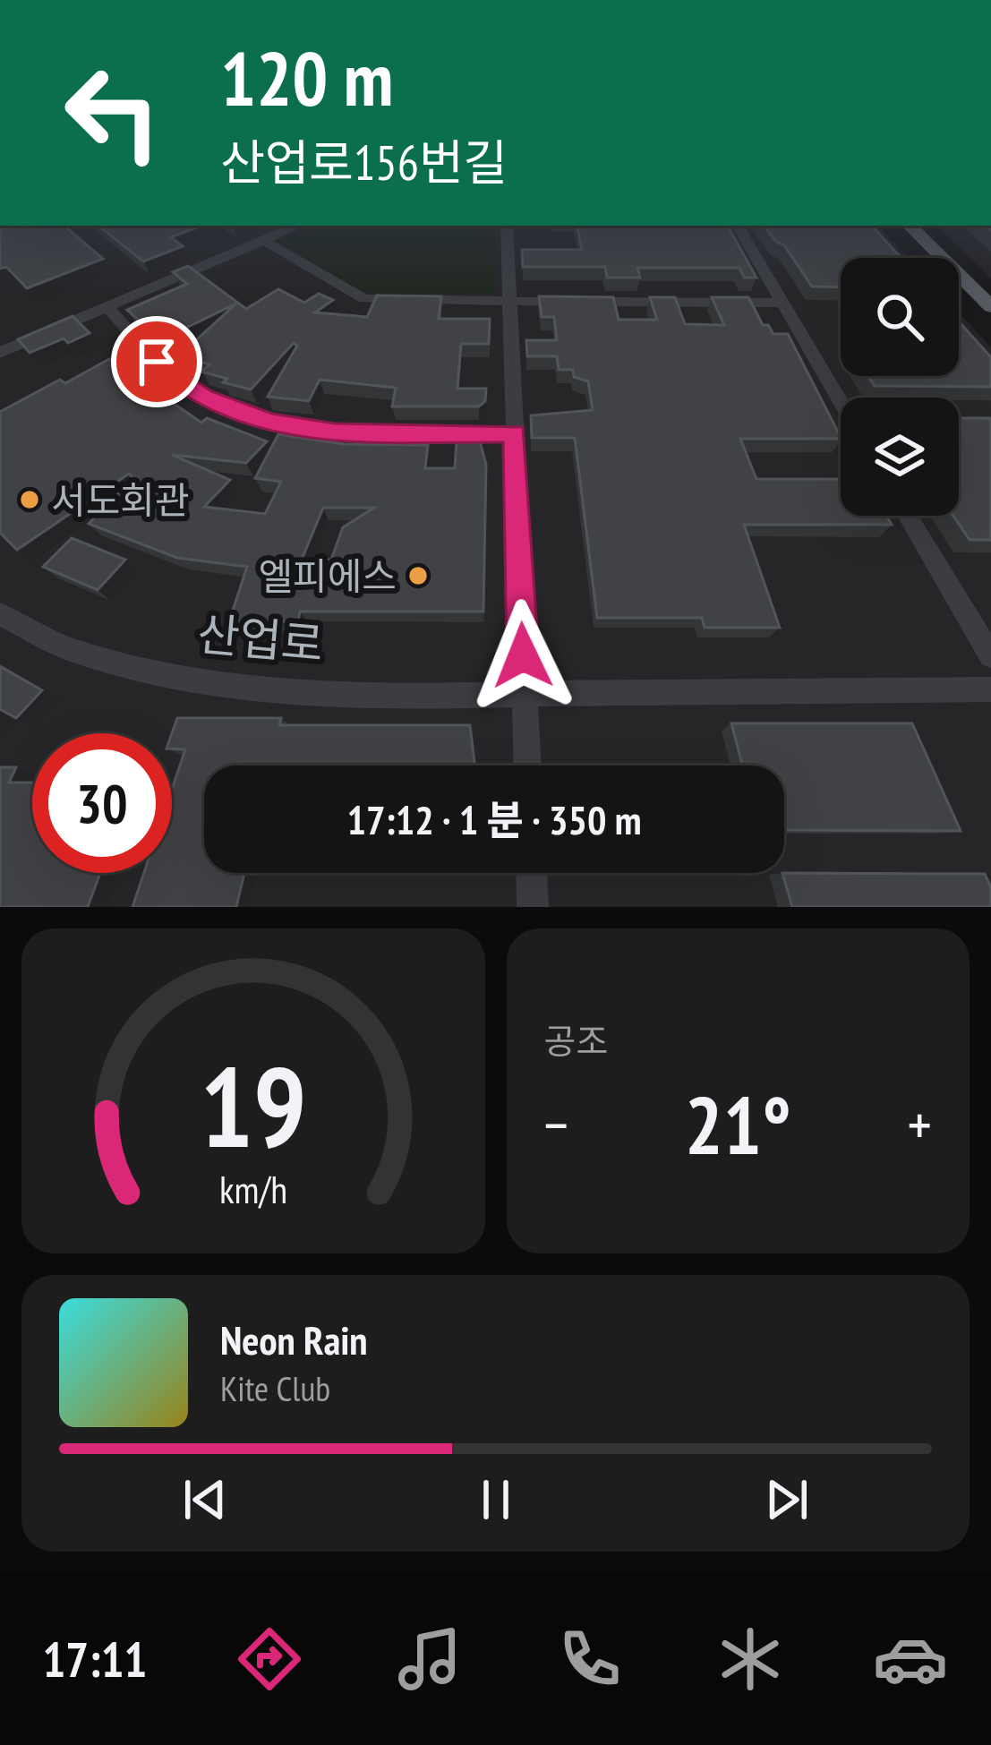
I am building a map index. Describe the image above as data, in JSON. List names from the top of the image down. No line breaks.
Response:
{"streets":{"street":["산업로"]},"places":["서도회관","엘피에스"],"page":{"turn":["120 m","산업로156번길"],"limit":"30","trip":"17:12 · 1 분 · 350 m","tile":"공조","heat":["−","21°","+"],"song":["Neon Rain","Kite Club"],"tabs":"17:11","gauge":["19","km/h"]}}
